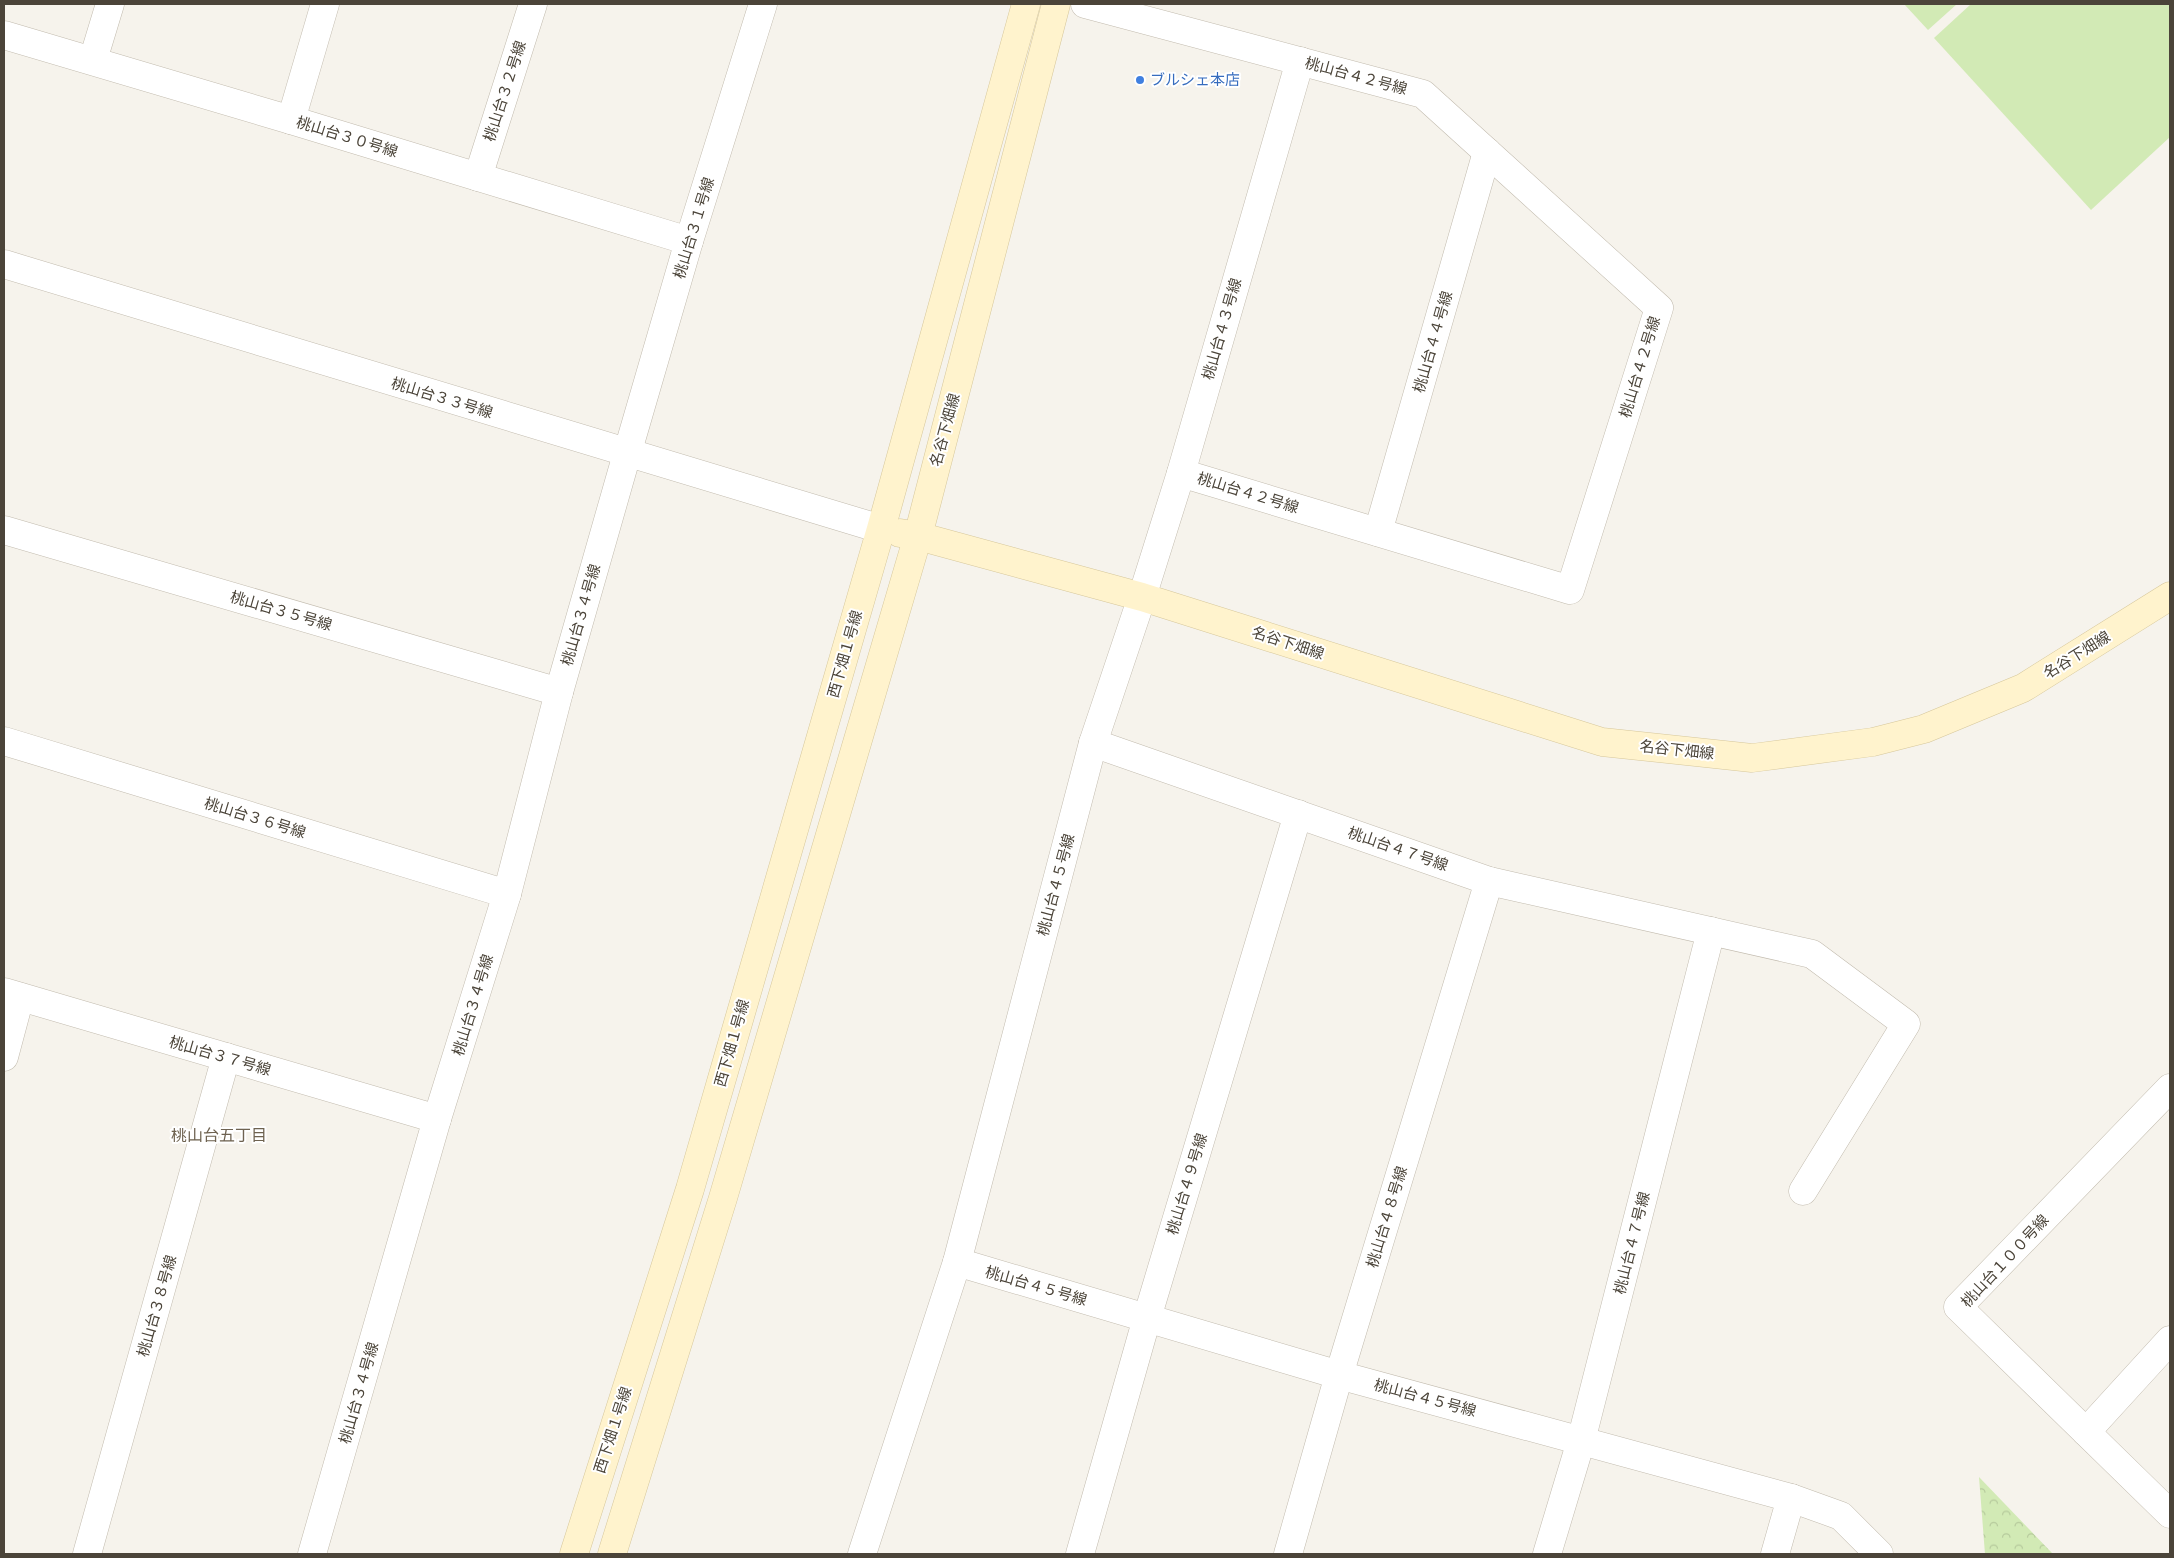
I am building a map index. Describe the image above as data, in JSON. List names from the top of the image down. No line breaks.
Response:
{"streets":{"street":["桃山台４２号線","桃山台３２号線","桃山台３０号線","桃山台３１号線","桃山台４３号線","桃山台４４号線","桃山台３３号線","名谷下畑線","桃山台３５号線","桃山台３４号線","西下畑１号線","桃山台３６号線","桃山台４７号線","桃山台４５号線","桃山台３７号線","桃山台４９号線","桃山台４８号線","桃山台１００号線","桃山台３８号線"]},"crossings":[["桃山台４２号線","桃山台４３号線"],["桃山台４２号線","桃山台４４号線"],["桃山台３２号線","桃山台３０号線"],["桃山台３０号線","桃山台３１号線"],["桃山台３１号線","桃山台３３号線"],["桃山台３１号線","桃山台３４号線"],["桃山台４３号線","名谷下畑線"],["桃山台４３号線","桃山台４５号線"],["桃山台３３号線","桃山台３４号線"],["桃山台３３号線","西下畑１号線"],["名谷下畑線","桃山台４５号線"],["桃山台３５号線","桃山台３４号線"],["桃山台３４号線","桃山台３６号線"],["桃山台３４号線","桃山台３７号線"],["桃山台４７号線","桃山台４５号線"],["桃山台４７号線","桃山台４９号線"],["桃山台４７号線","桃山台４８号線"],["桃山台４５号線","桃山台４９号線"],["桃山台４５号線","桃山台４８号線"],["桃山台３７号線","桃山台３８号線"]],"districts":["桃山台五丁目"],"places":["ブルシェ本店"]}
